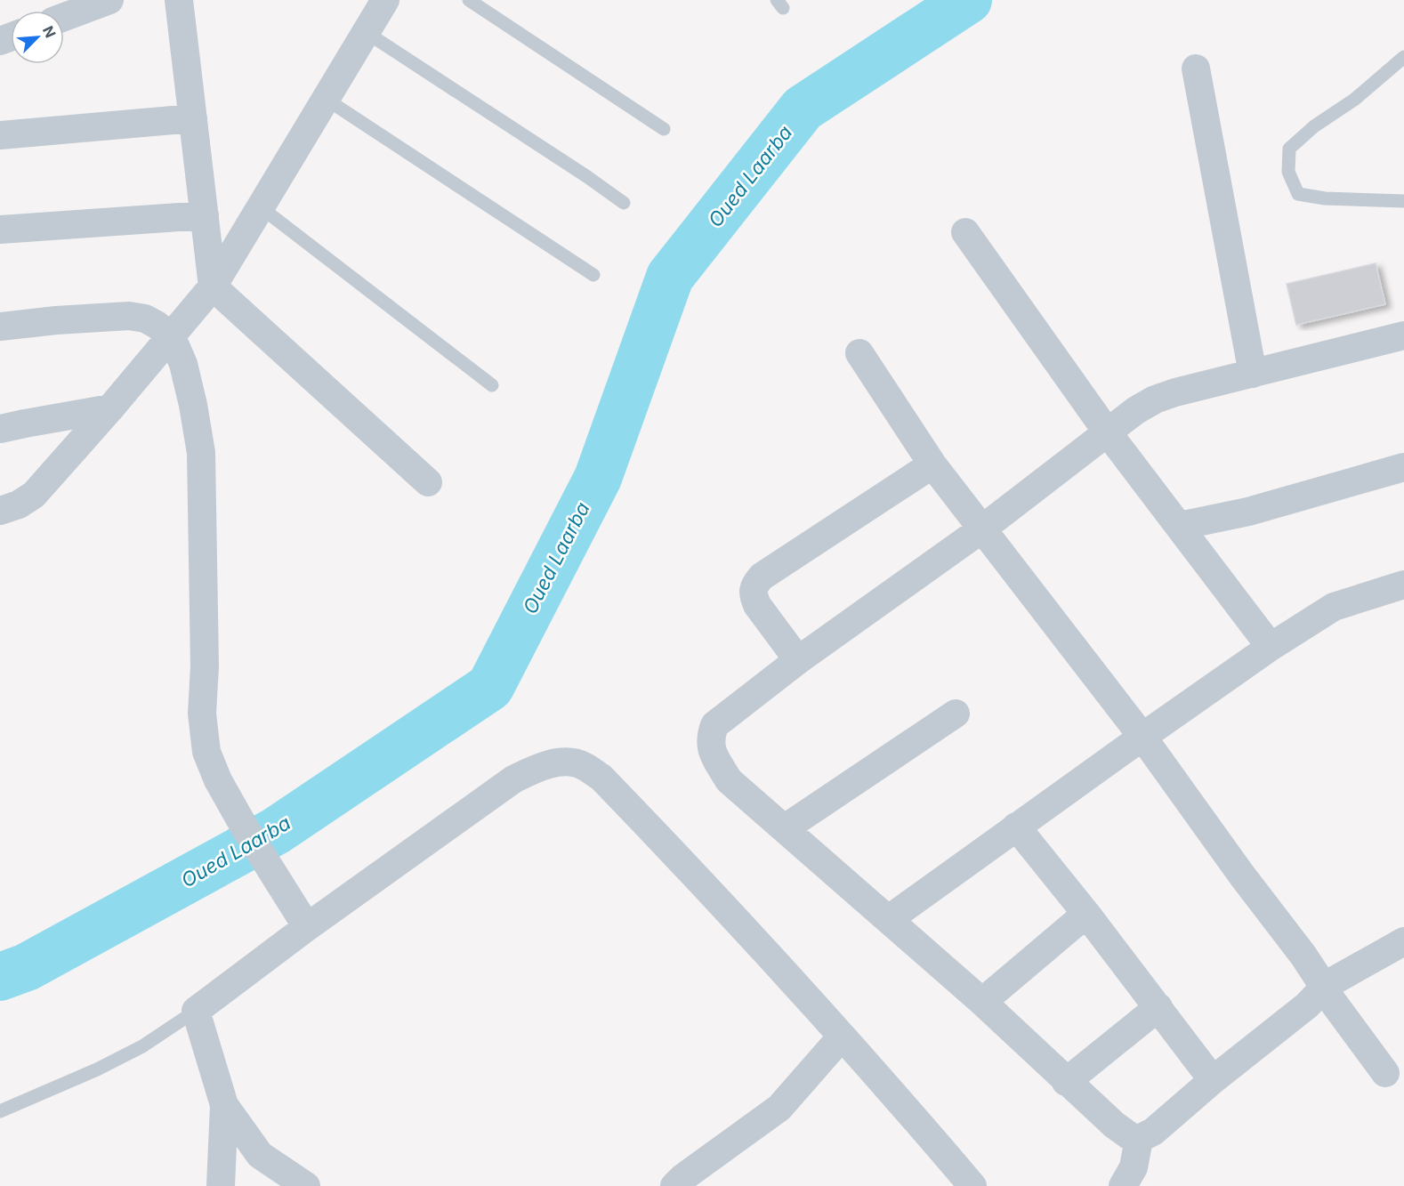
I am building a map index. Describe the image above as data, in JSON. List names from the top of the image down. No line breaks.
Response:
{"water":["Oued Laarba"],"north":"top right"}
